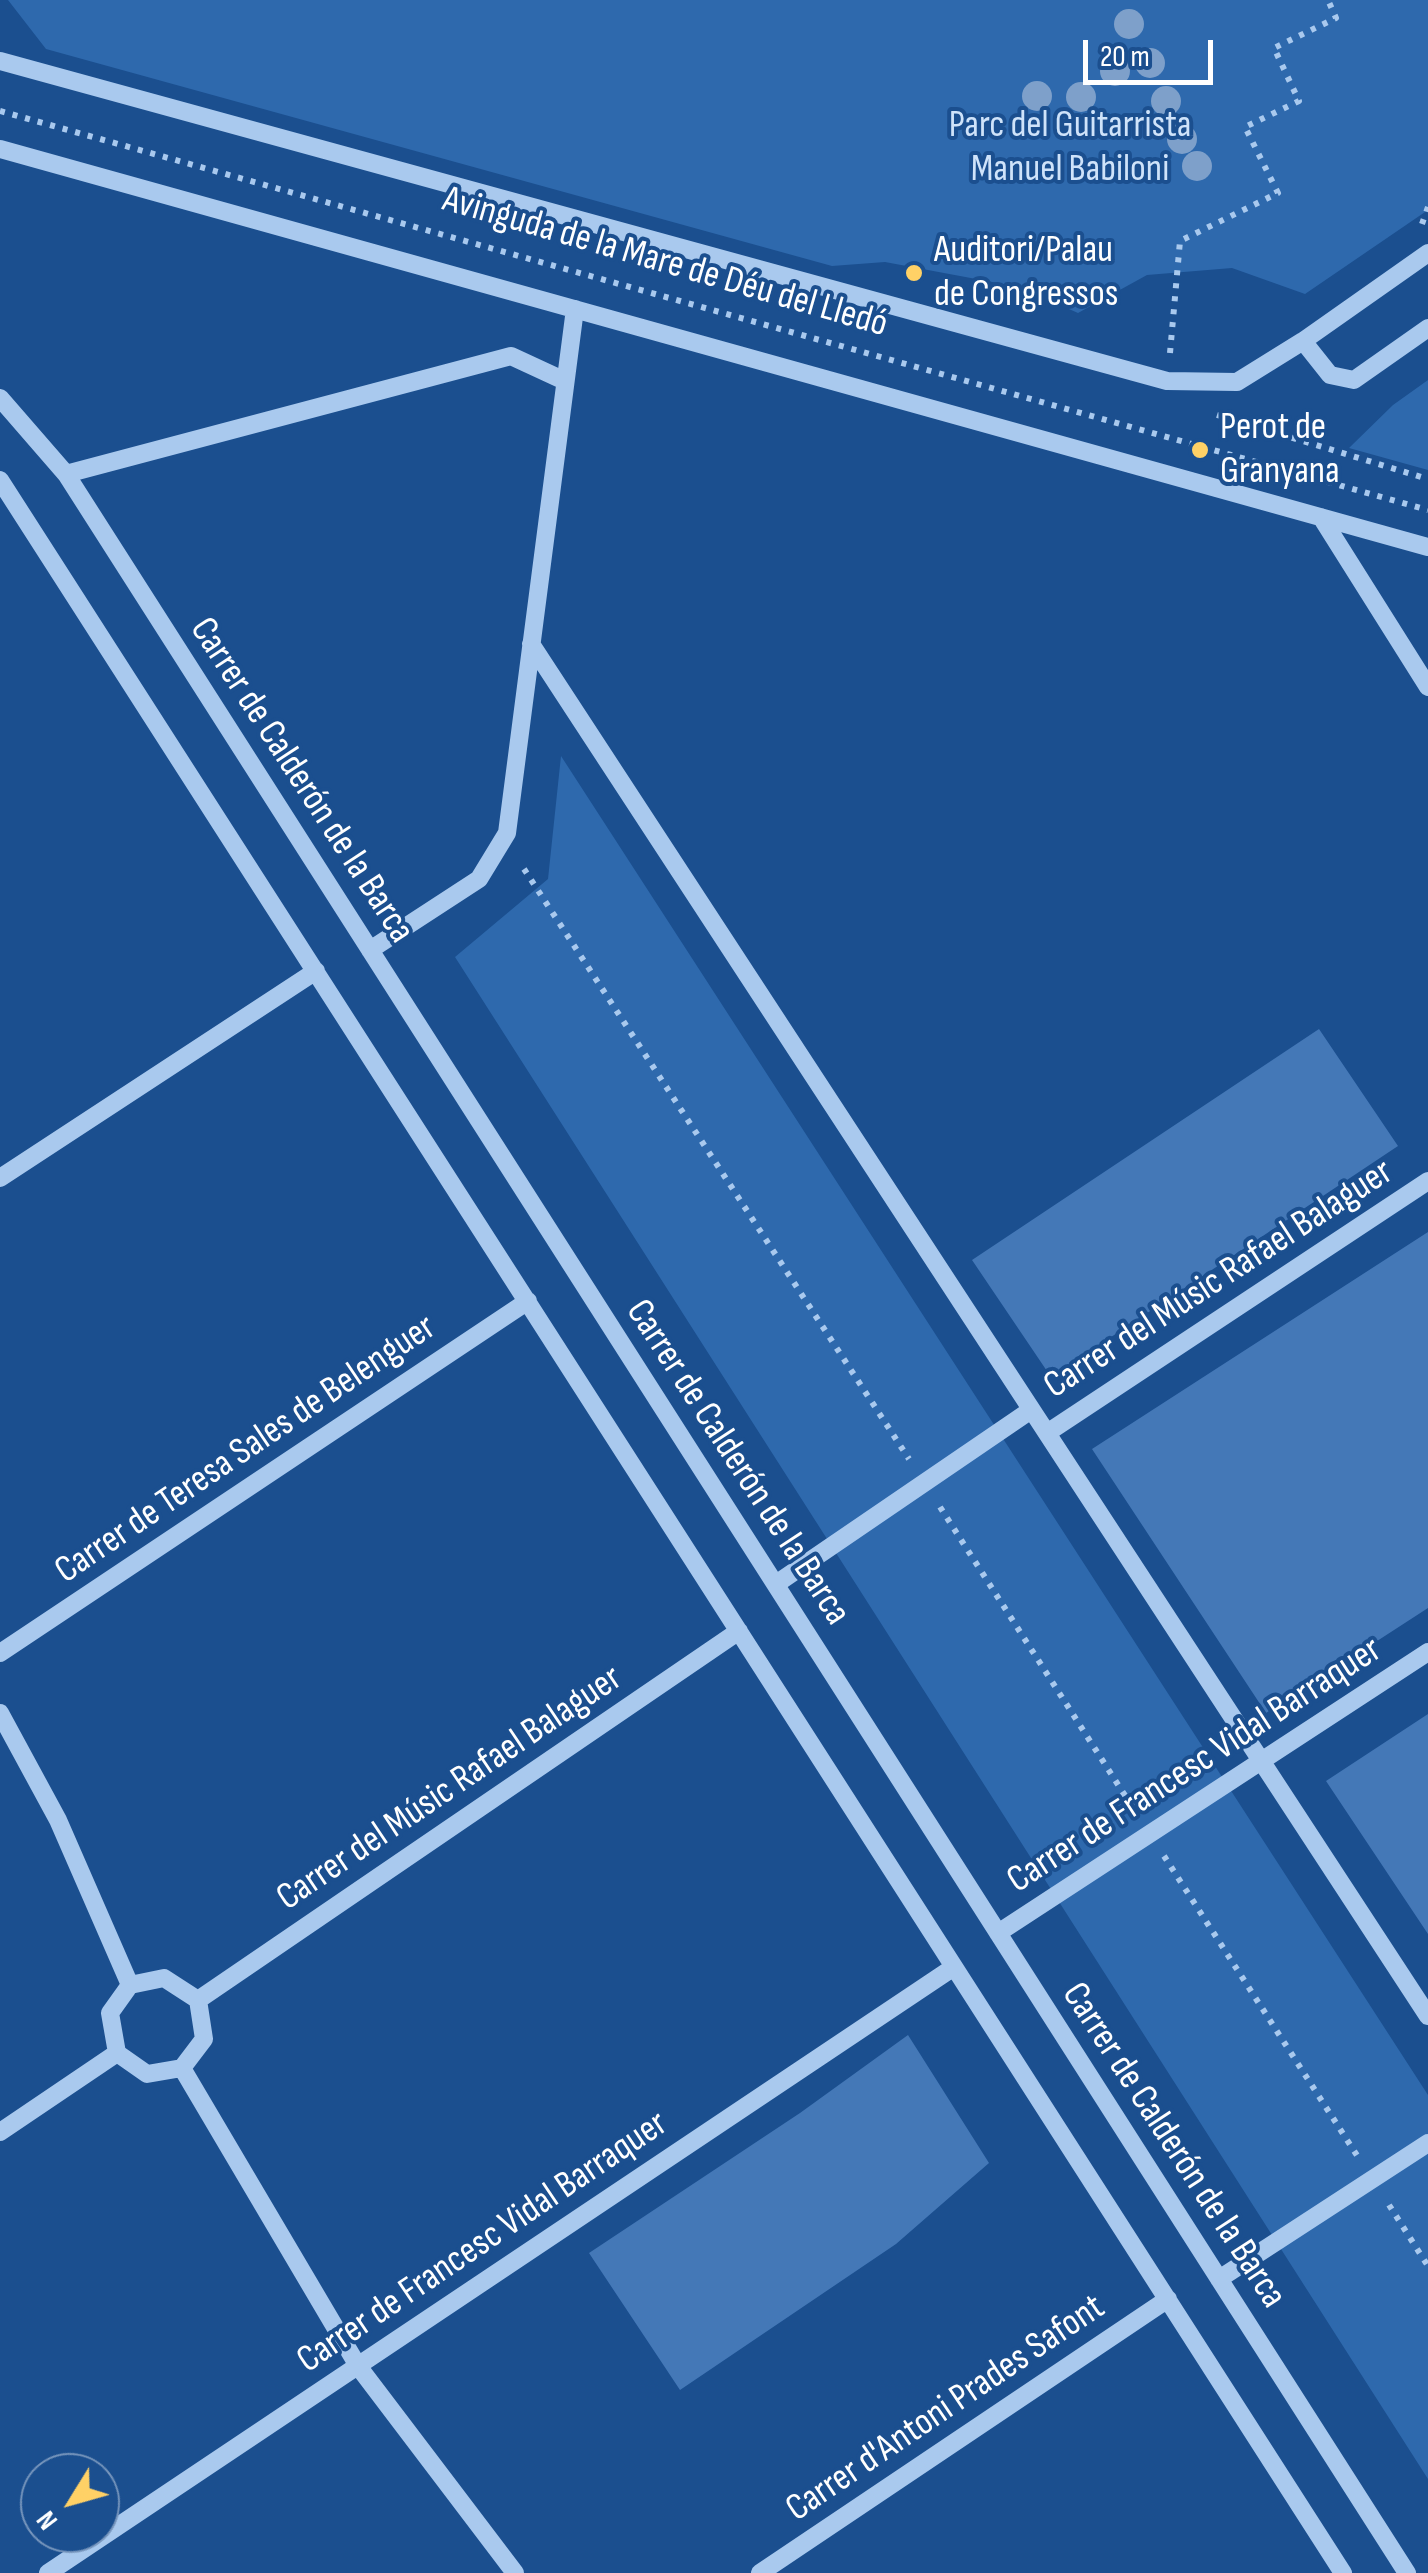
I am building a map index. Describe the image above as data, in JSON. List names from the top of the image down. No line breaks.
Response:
{"streets":{"street":["Avinguda de la Mare de Déu del Lledó","Carrer de Calderón de la Barca","Carrer del Músic Rafael Balaguer","Carrer de Teresa Sales de Belenguer","Carrer de Francesc Vidal Barraquer","Carrer d'Antoni Prades Safont"]},"crossings":[["Carrer de Calderón de la Barca","Carrer del Músic Rafael Balaguer"],["Carrer de Calderón de la Barca","Carrer de Francesc Vidal Barraquer"]],"parks":["Parc del Guitarrista Manuel Babiloni"],"places":["Auditori/Palau de Congressos","Perot de Granyana"],"scale_bar":"20 m","north":"bottom left"}
